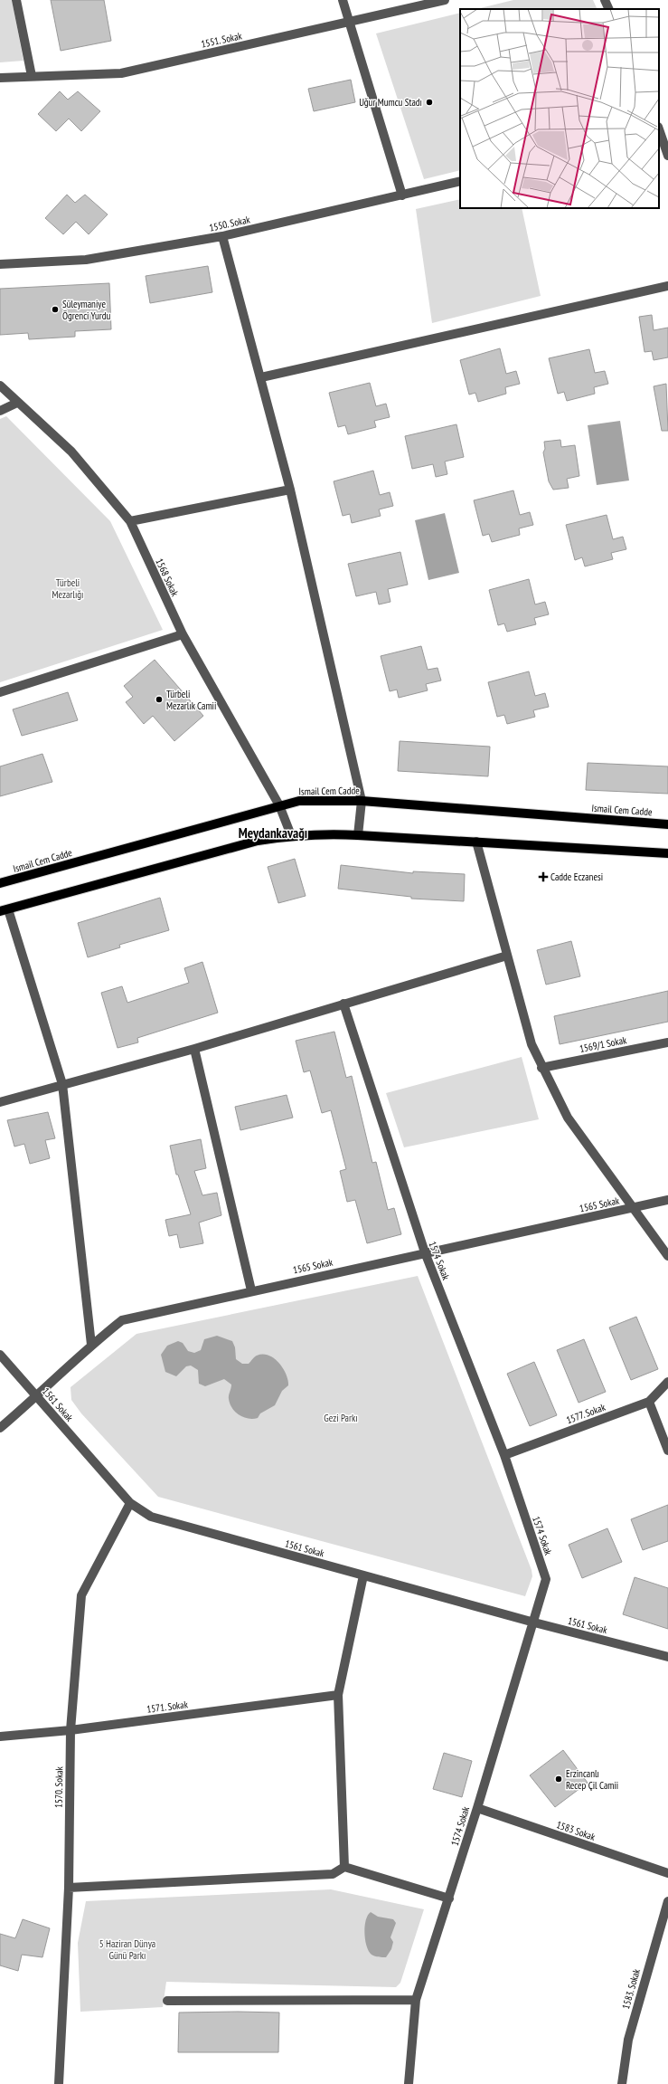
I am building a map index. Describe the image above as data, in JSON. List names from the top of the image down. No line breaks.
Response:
{"streets":{"main road":["Ismail Cem Cadde"],"street":["1551. Sokak","1550. Sokak","1568 Sokak","1569/1 Sokak","1565 Sokak","1574 Sokak","1561 Sokak","1577. Sokak","1571. Sokak","1570. Sokak","1583 Sokak","1583. Sokak"]},"crossings":[["1568 Sokak","Ismail Cem Cadde"],["1565 Sokak","1574 Sokak"],["1565 Sokak","1561 Sokak"],["1574 Sokak","1561 Sokak"],["1574 Sokak","1577. Sokak"],["1574 Sokak","1583 Sokak"],["1561 Sokak","1570. Sokak"],["1571. Sokak","1570. Sokak"]],"districts":["Meydankavağı"],"parks":["Türbeli Mezarlığı","Gezi Parkı","5 Haziran Dünya Günü Parkı"],"places":{"other":["Uğur Mumcu Stadı","Süleymaniye Ögrenci Yurdu","Türbeli Mezarlık Camii","Erzincanlı Recep Çil Camii"],"health":["Cadde Eczanesi"]}}
